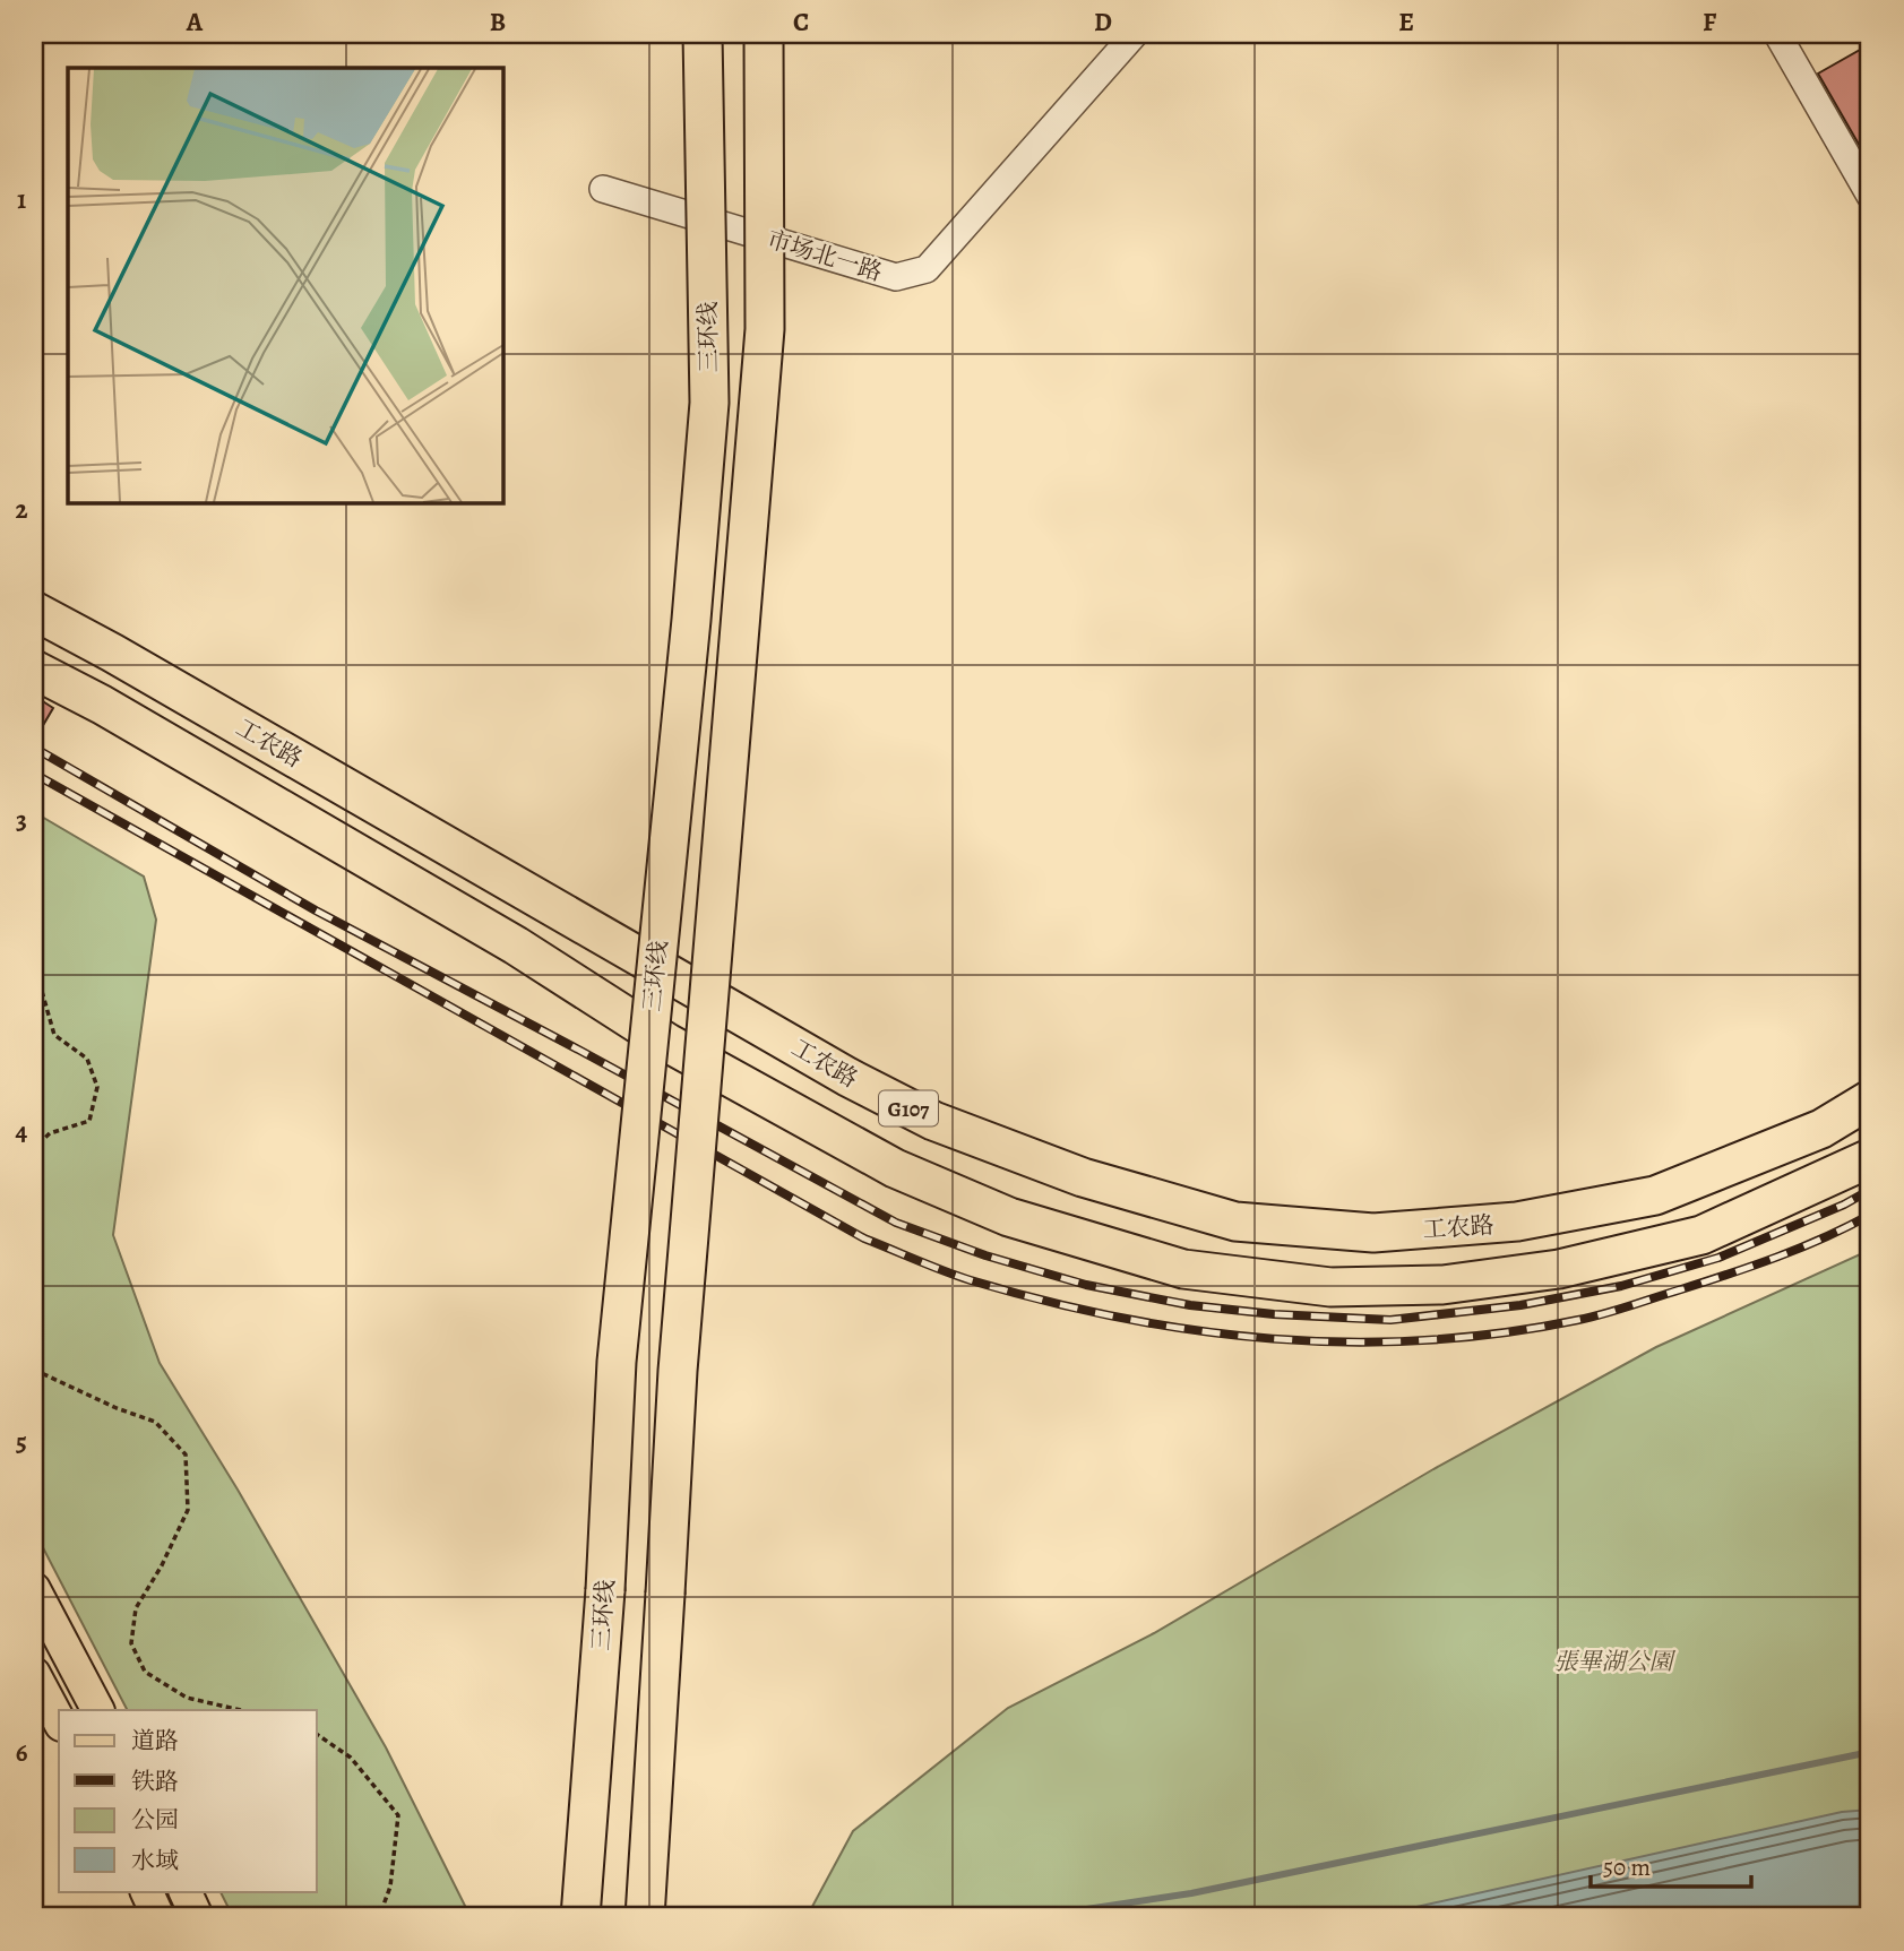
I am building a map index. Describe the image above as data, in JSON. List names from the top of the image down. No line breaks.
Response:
{"streets":{"highway":["三环线","工农路","G107"],"street":["市场北一路"]},"parks":["張畢湖公園"],"legend":["道路","铁路","公园","水域"],"scale_bar":"50 m","grid":{"columns":["A","B","C","D","E","F"],"rows":["1","2","3","4","5","6"]}}
